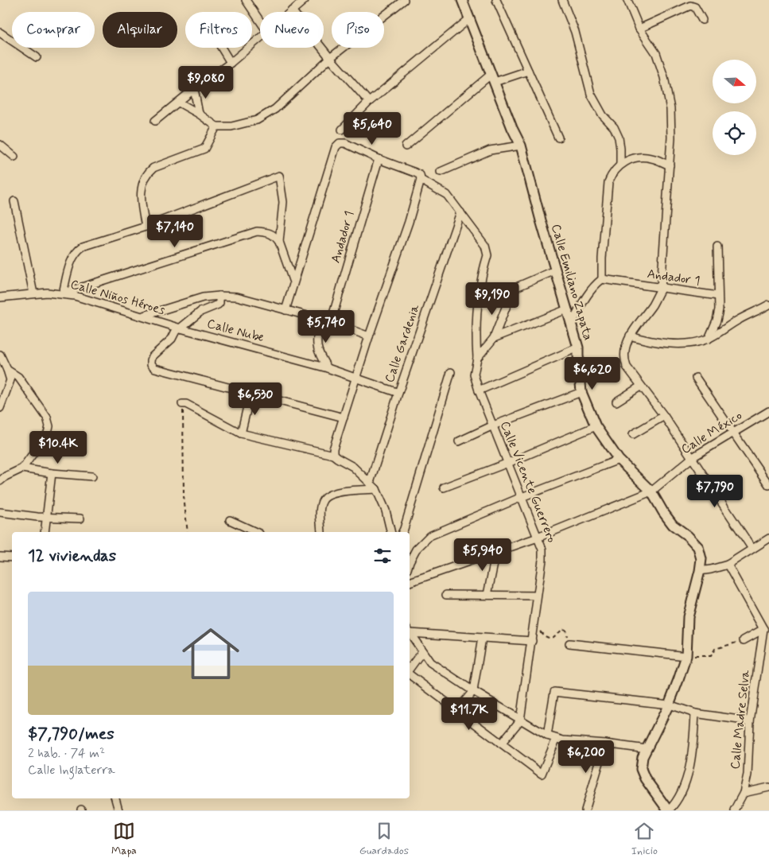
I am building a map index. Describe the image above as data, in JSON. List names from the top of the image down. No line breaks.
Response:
{"streets":{"street":["Andador 1","Calle Emiliano Zapata","Calle Niños Héroes","Calle Nube","Calle Gardenia","Calle México","Calle Vicente Guerrero","Calle Madre Selva"]},"crossings":[["Andador 1","Calle Vicente Guerrero"],["Calle Emiliano Zapata","Calle México"],["Calle Niños Héroes","Calle Nube"],["Calle Nube","Calle Gardenia"],["Calle Gardenia","Calle Vicente Guerrero"],["Calle México","Calle Vicente Guerrero"]],"north":"right","page":{"chip":["Comprar","Alquilar","Filtros","Nuevo","Piso"],"price":["$9,080","$5,640","$7,140","$9,190","$5,740","$6,620","$6,530","$10.4K","$7,790","$5,940","$11.7K","$6,200"],"heading":"12 viviendas","list":[{"name":"$7,790/mes","note":"2 hab. · 74 m² · Calle Inglaterra"}],"tabs":["Mapa","Guardados","Inicio"]}}
